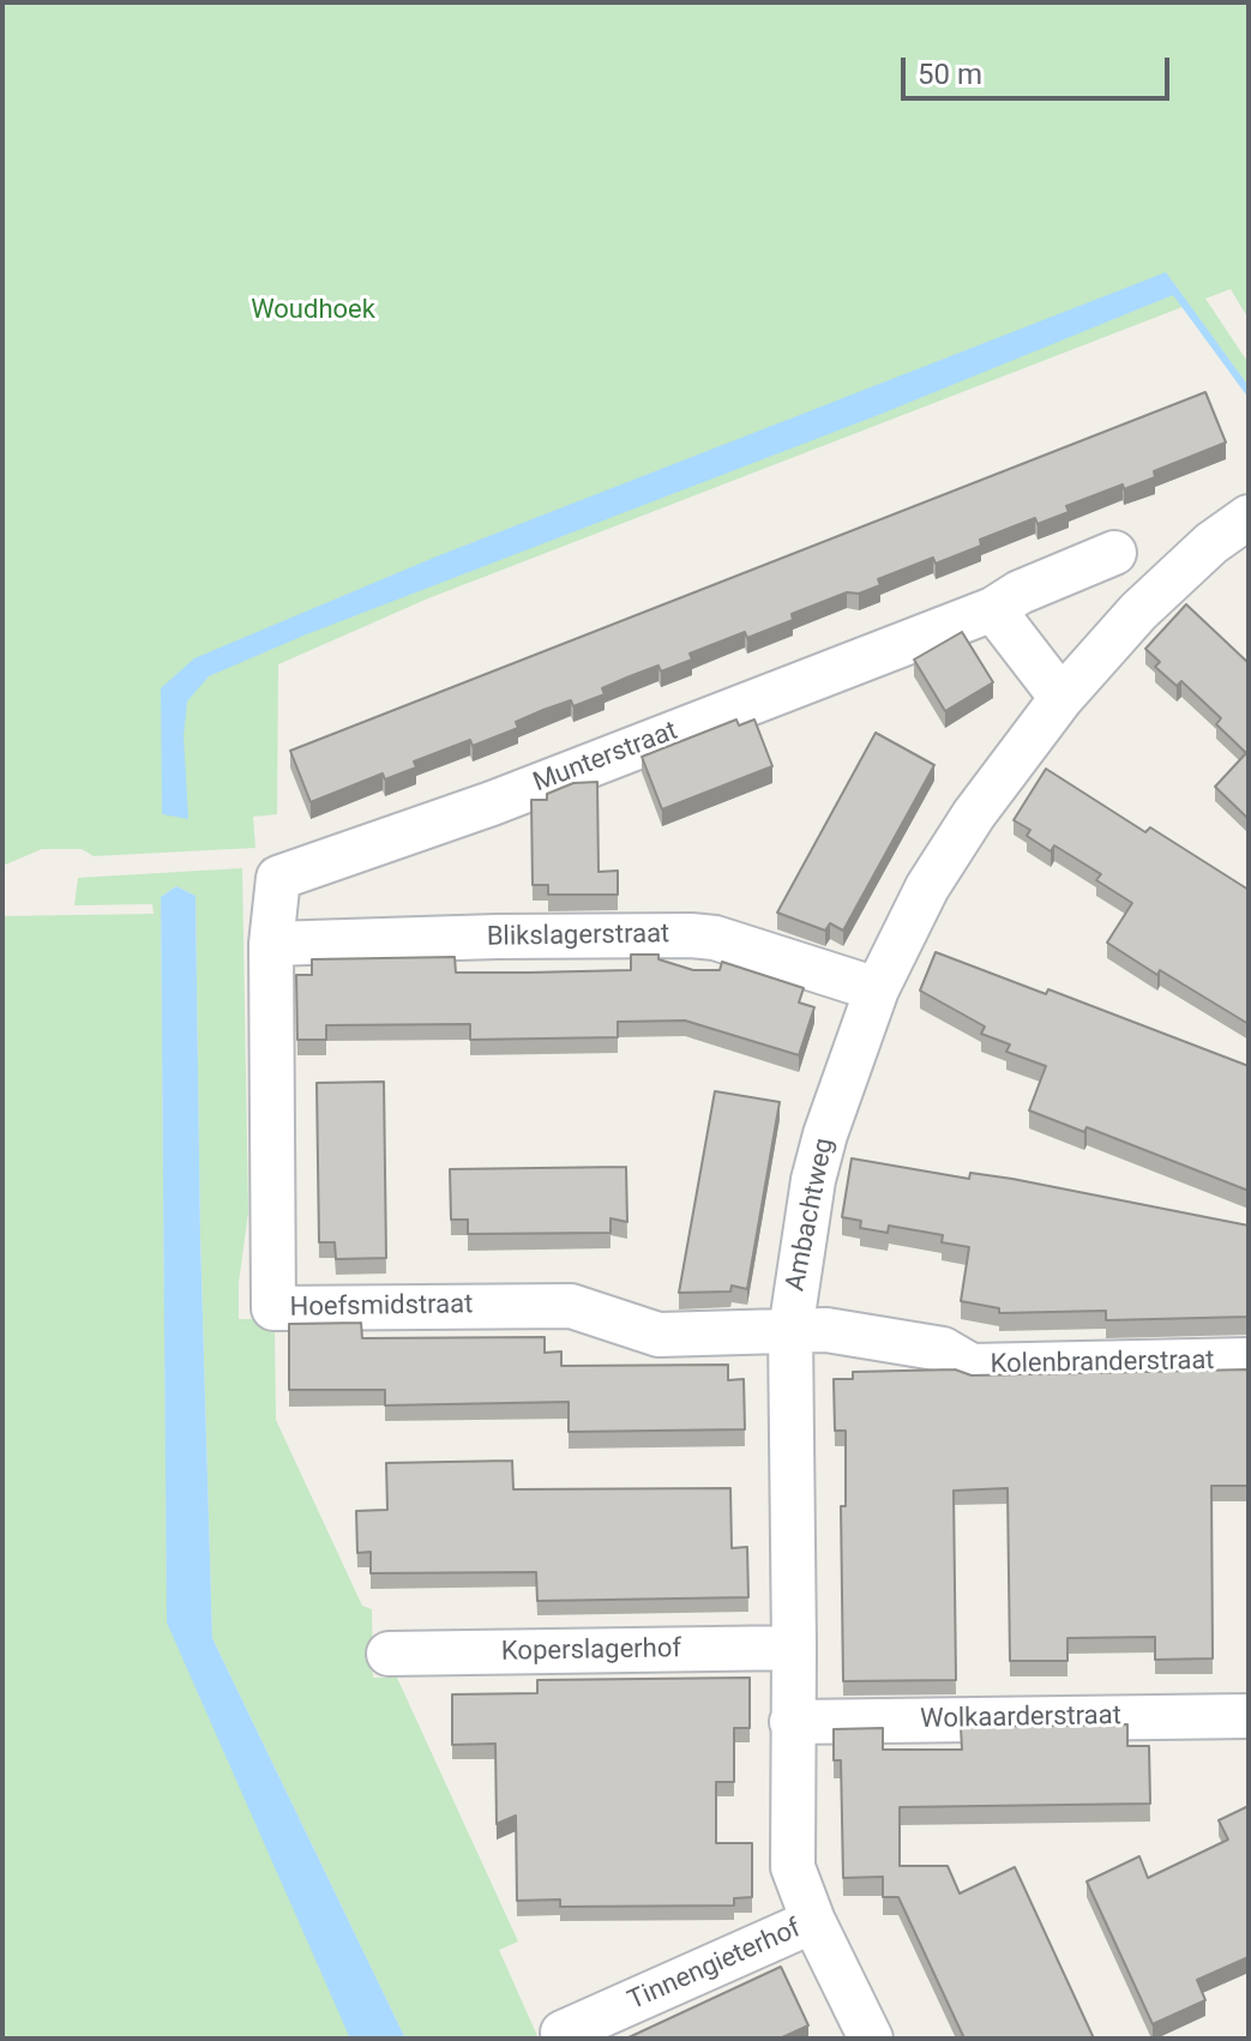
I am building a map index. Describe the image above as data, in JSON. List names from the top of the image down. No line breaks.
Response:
{"streets":{"street":["Munterstraat","Blikslagerstraat","Ambachtweg","Hoefsmidstraat","Kolenbranderstraat","Koperslagerhof","Wolkaarderstraat","Tinnengieterhof"]},"crossings":[["Munterstraat","Blikslagerstraat"],["Munterstraat","Hoefsmidstraat"],["Blikslagerstraat","Ambachtweg"],["Blikslagerstraat","Hoefsmidstraat"],["Ambachtweg","Hoefsmidstraat"],["Ambachtweg","Kolenbranderstraat"],["Ambachtweg","Koperslagerhof"],["Ambachtweg","Wolkaarderstraat"],["Ambachtweg","Tinnengieterhof"],["Hoefsmidstraat","Kolenbranderstraat"]],"parks":["Woudhoek"],"scale_bar":"50 m"}
